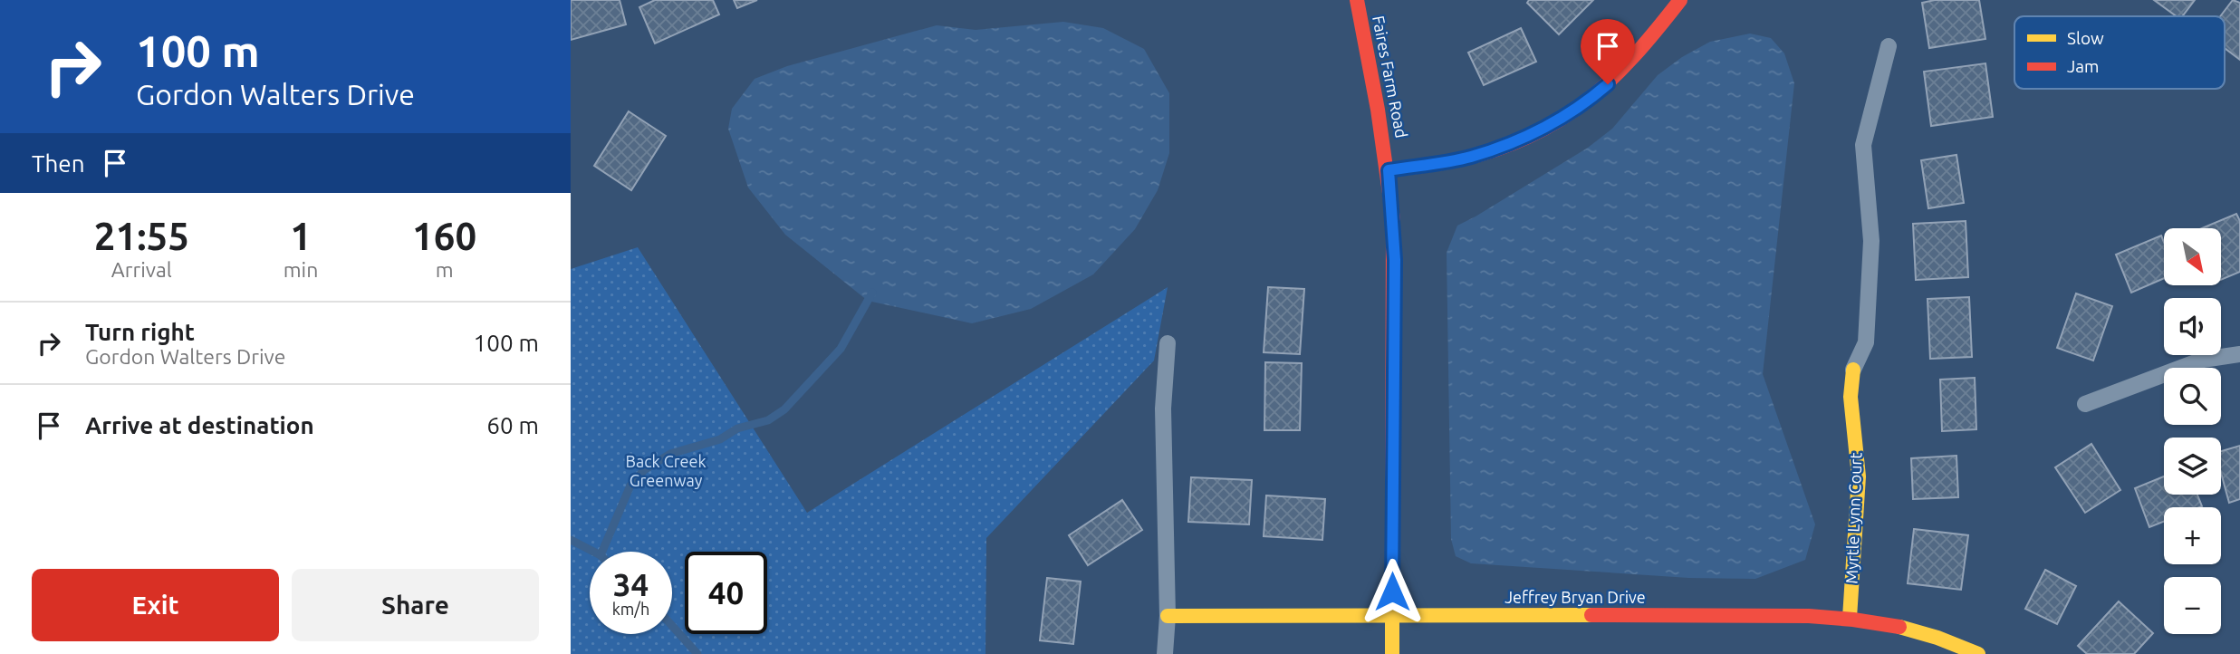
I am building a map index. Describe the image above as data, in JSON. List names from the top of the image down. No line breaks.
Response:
{"streets":{"street":["Faires Farm Road","Myrtle Lynn Court","Jeffrey Bryan Drive"]},"crossings":[["Faires Farm Road","Jeffrey Bryan Drive"],["Myrtle Lynn Court","Jeffrey Bryan Drive"]],"parks":["Back Creek Greenway"],"legend":["Slow","Jam"],"north":"bottom right","page":{"turn":["100 m","Gordon Walters Drive"],"then":"Then","eta":["21:55","Arrival","1","min","160","m"],"map_buttons":["+","−"],"list":[{"name":"Turn right","note":"Gordon Walters Drive","value":"100 m"},{"name":"Arrive at destination","value":"60 m"}],"speed":"34 km/h","limit":"40","buttons":["Exit","Share"]}}
